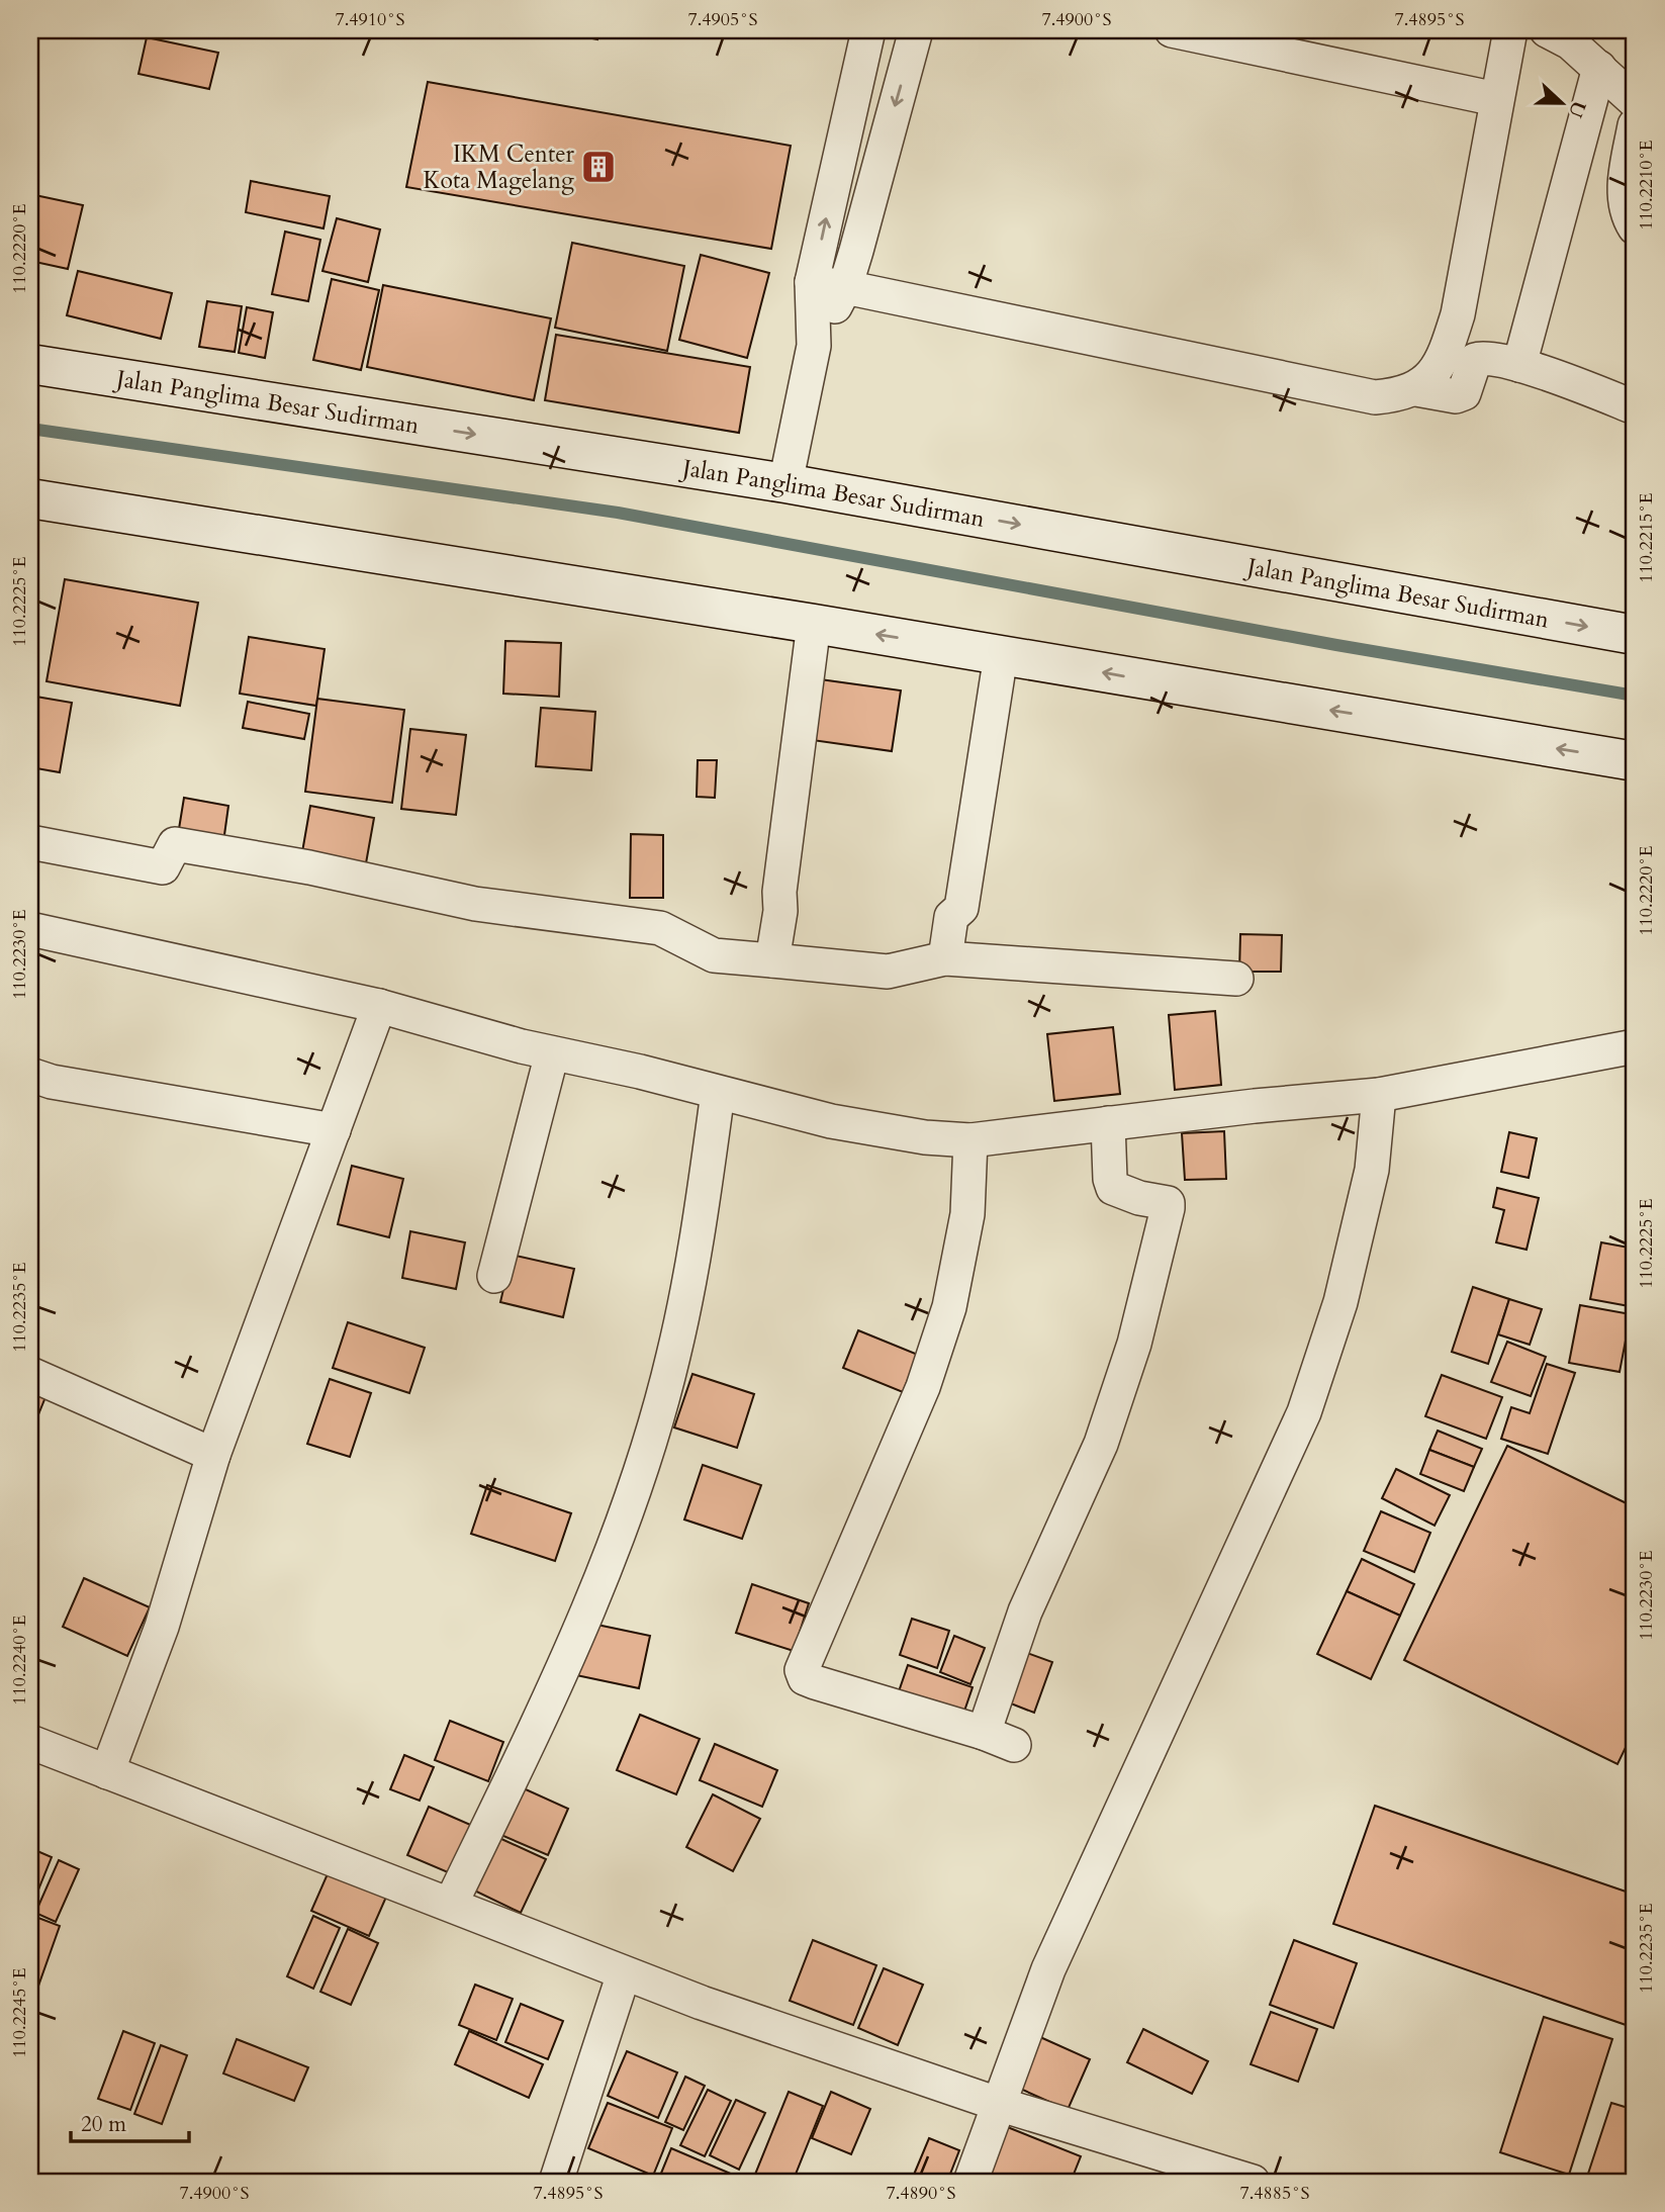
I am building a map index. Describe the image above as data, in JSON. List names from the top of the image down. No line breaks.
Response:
{"streets":{"main road":["Jalan Panglima Besar Sudirman"]},"places":{"building":["IKM Center Kota Magelang"]},"scale_bar":"20 m","north":"right","coordinates":["7.4910°S","7.4905°S","7.4900°S","7.4895°S","110.2210°E","110.2220°E","110.2215°E","110.2225°E","110.2230°E","110.2235°E","110.2240°E","110.2245°E","7.4890°S","7.4885°S"]}
